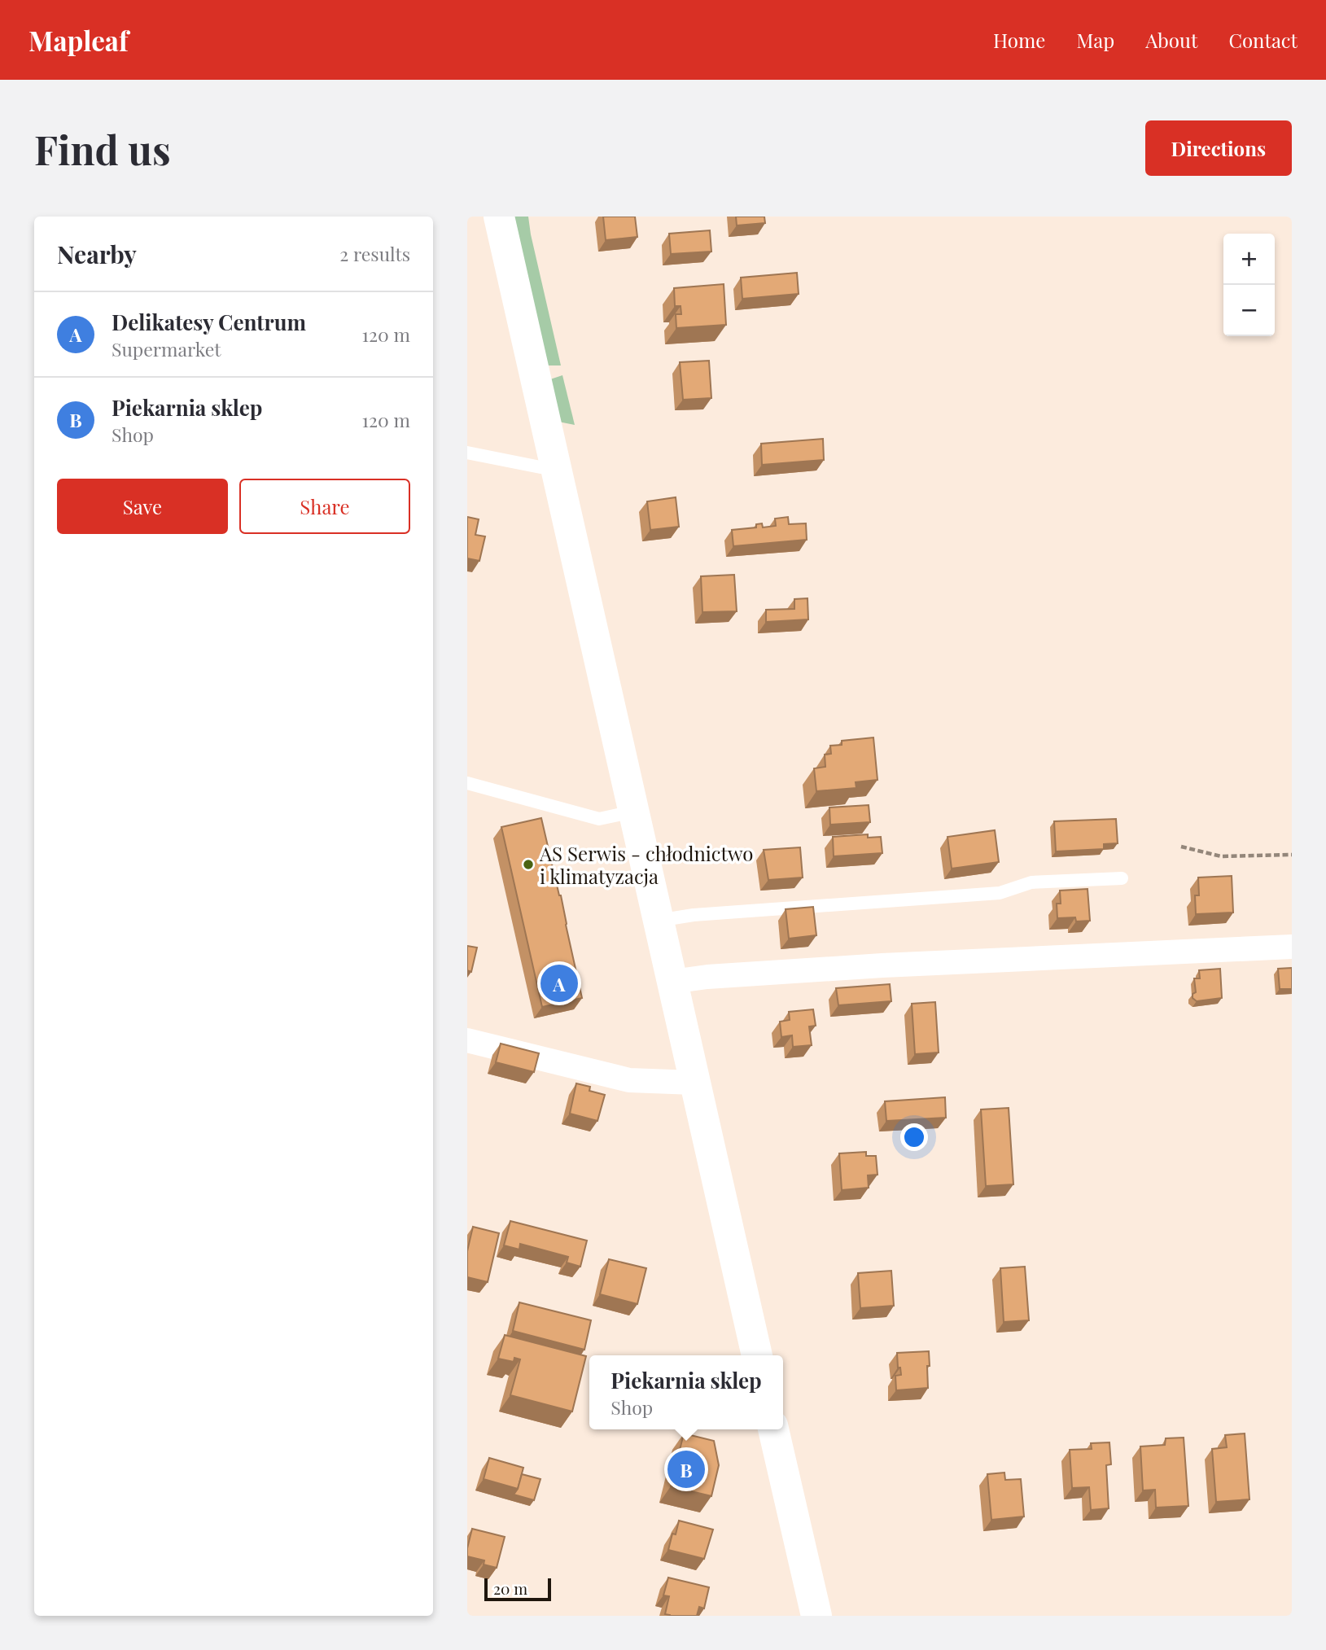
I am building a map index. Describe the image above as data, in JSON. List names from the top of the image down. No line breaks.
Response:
{"places":["AS Serwis - chłodnictwo i klimatyzacja"],"scale_bar":"20 m","page":{"header":"Mapleaf","nav":["Home","Map","About","Contact"],"buttons":["Directions",["Save","Share"]],"title":"Find us","heading":["Nearby","2 results"],"map_buttons":["+","−"],"list":[{"mark":"A","name":"Delikatesy Centrum","note":"Supermarket","value":"120 m"},{"mark":"B","name":"Piekarnia sklep","note":"Shop","value":"120 m"}],"pins":["A","B"],"popup":["Piekarnia sklep","Shop"],"scale":"20 m"}}
